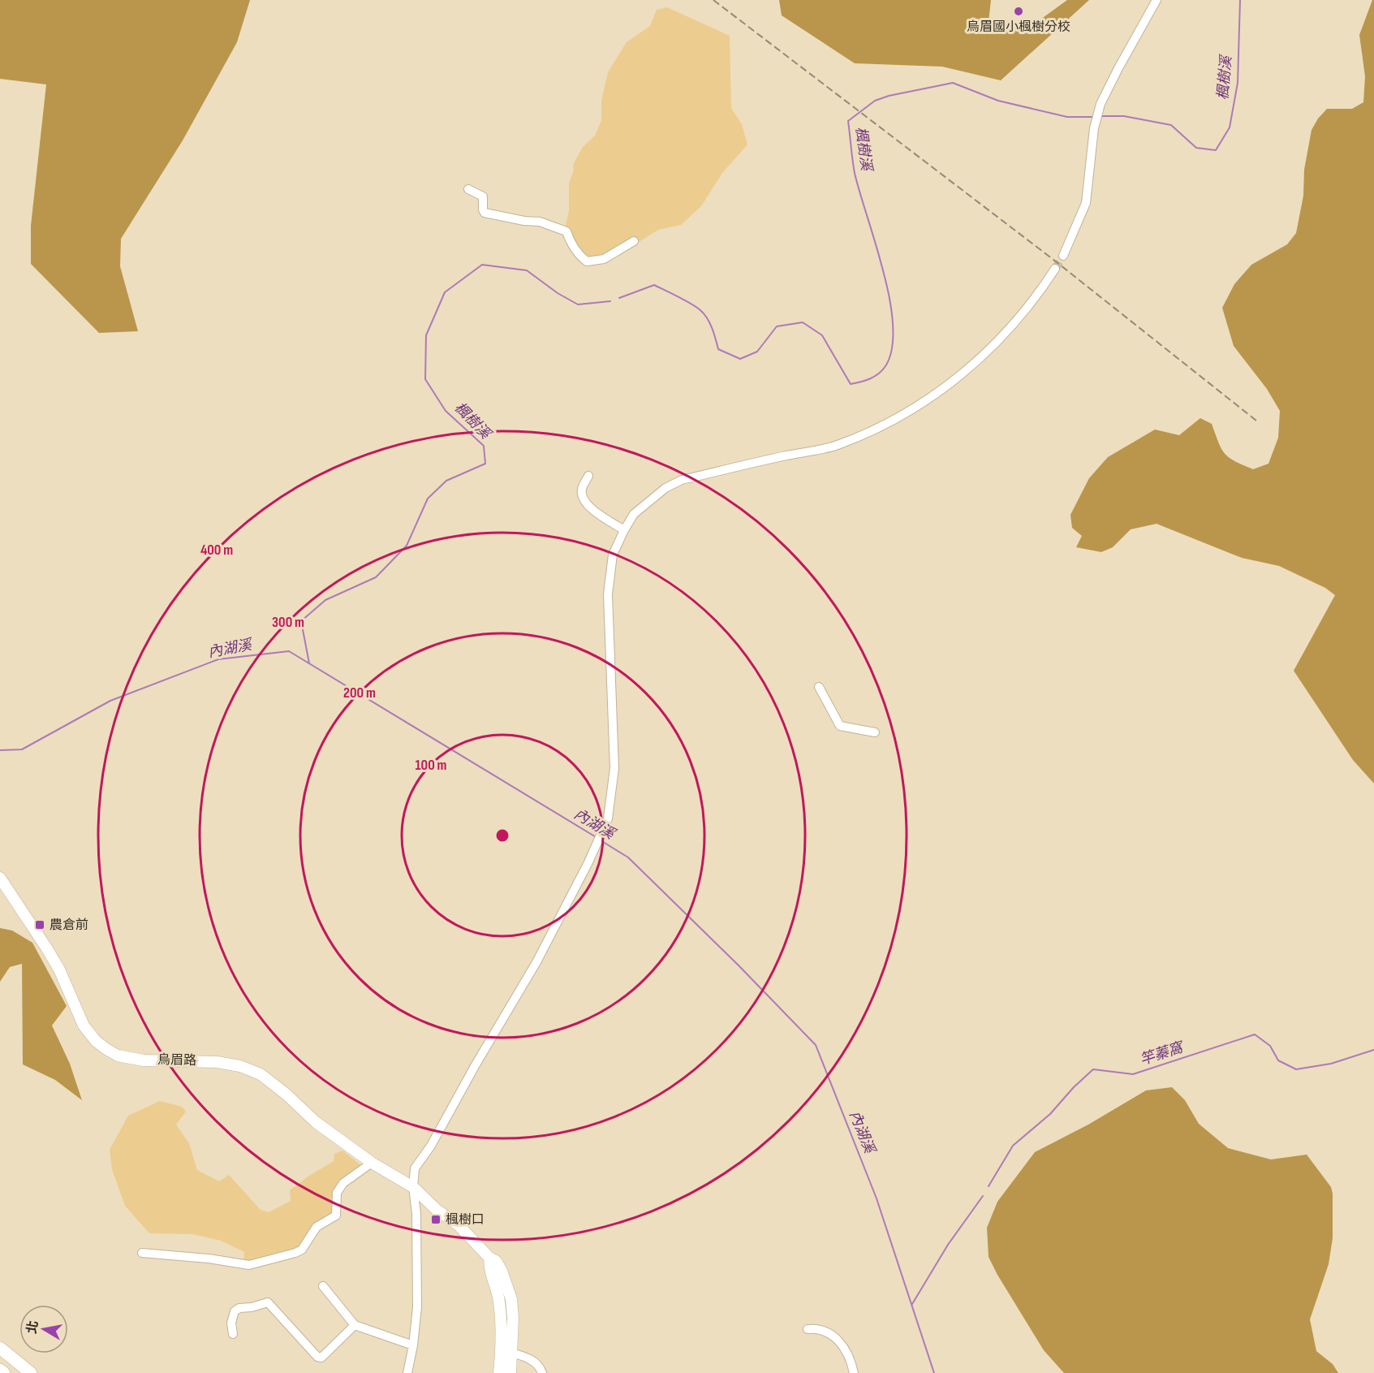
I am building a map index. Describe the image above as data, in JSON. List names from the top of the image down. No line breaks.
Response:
{"streets":{"main road":["烏眉路"]},"water":["楓樹溪","內湖溪","竿蓁窩"],"places":{"other":["烏眉國小楓樹分校"],"transit":["農倉前","楓樹口"]},"north":"left","rings":["400 m","300 m","200 m","100 m"]}
